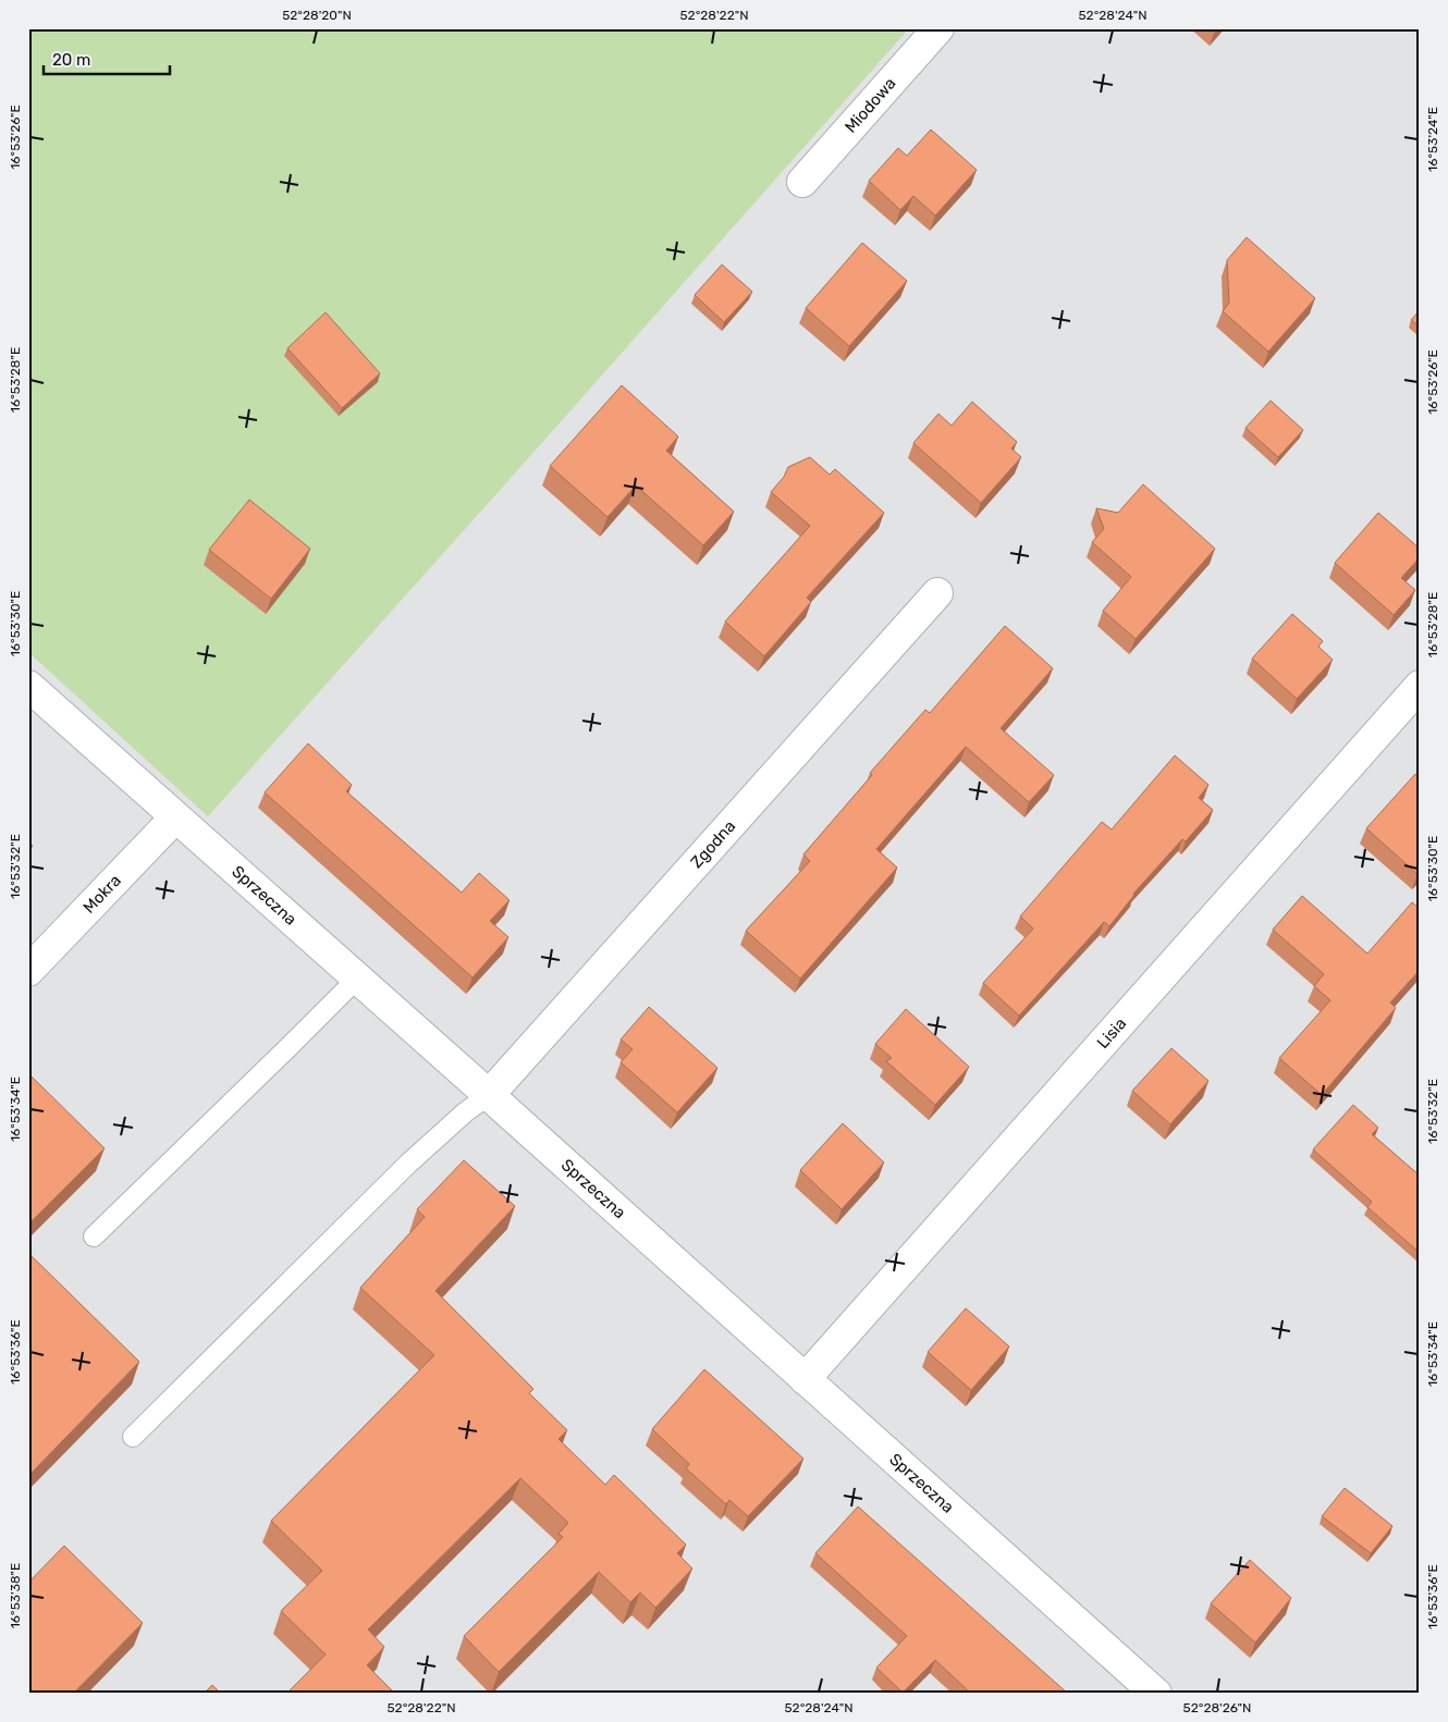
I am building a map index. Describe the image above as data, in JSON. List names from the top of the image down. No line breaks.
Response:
{"streets":{"street":["Miodowa","Zgodna","Mokra","Sprzeczna","Lisia"]},"crossings":[["Zgodna","Sprzeczna"],["Mokra","Sprzeczna"],["Sprzeczna","Lisia"]],"scale_bar":"20 m","coordinates":["52°28'20\"N","52°28'22\"N","52°28'24\"N","16°53'26\"E","16°53'24\"E","16°53'28\"E","16°53'30\"E","16°53'32\"E","16°53'34\"E","16°53'36\"E","16°53'38\"E","52°28'26\"N"]}
